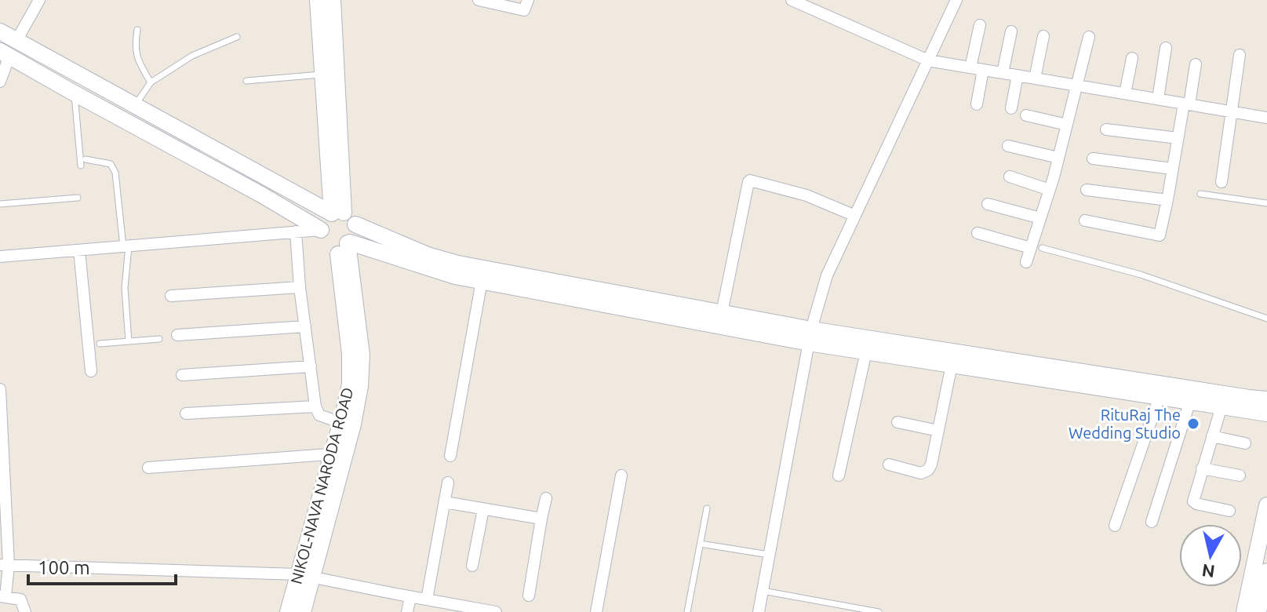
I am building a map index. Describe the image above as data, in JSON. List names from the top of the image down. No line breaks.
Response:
{"streets":{"street":["NIKOL-NAVA NARODA ROAD"]},"places":["RituRaj The Wedding Studio"],"scale_bar":"100 m","north":"bottom"}
